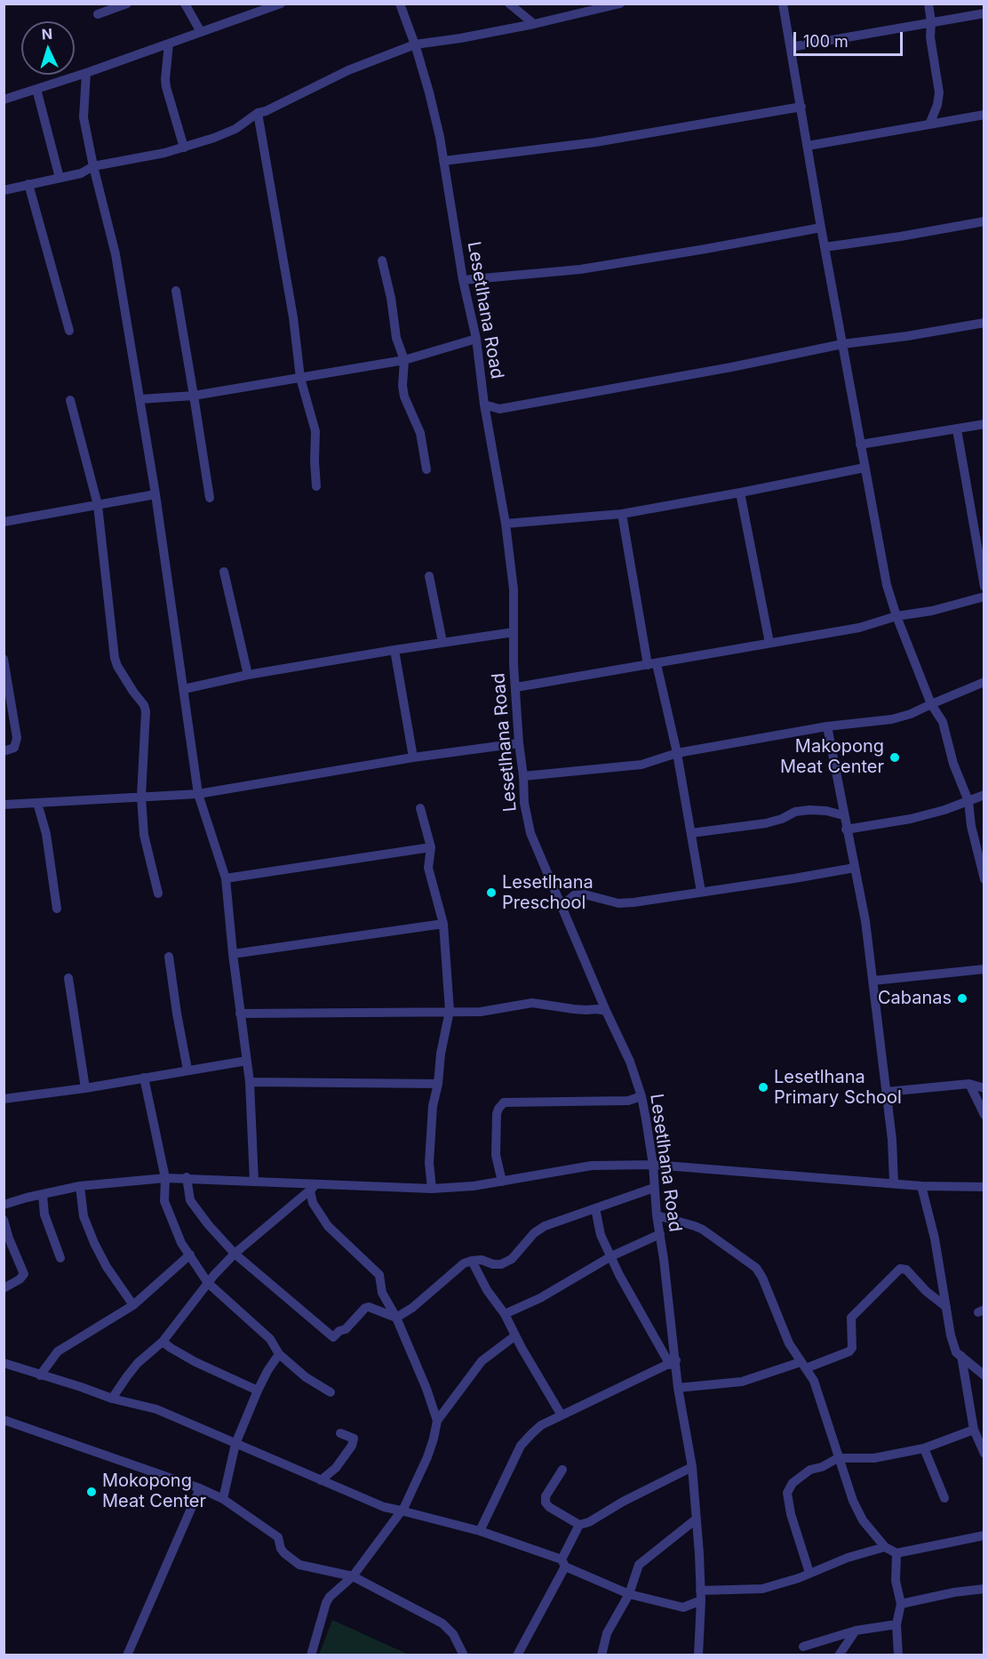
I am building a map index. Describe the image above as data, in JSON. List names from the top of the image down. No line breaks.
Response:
{"streets":{"street":["Lesetlhana Road"]},"places":["Makopong Meat Center","Lesetlhana Preschool","Cabanas","Lesetlhana Primary School","Mokopong Meat Center"],"scale_bar":"100 m","north":"top"}
